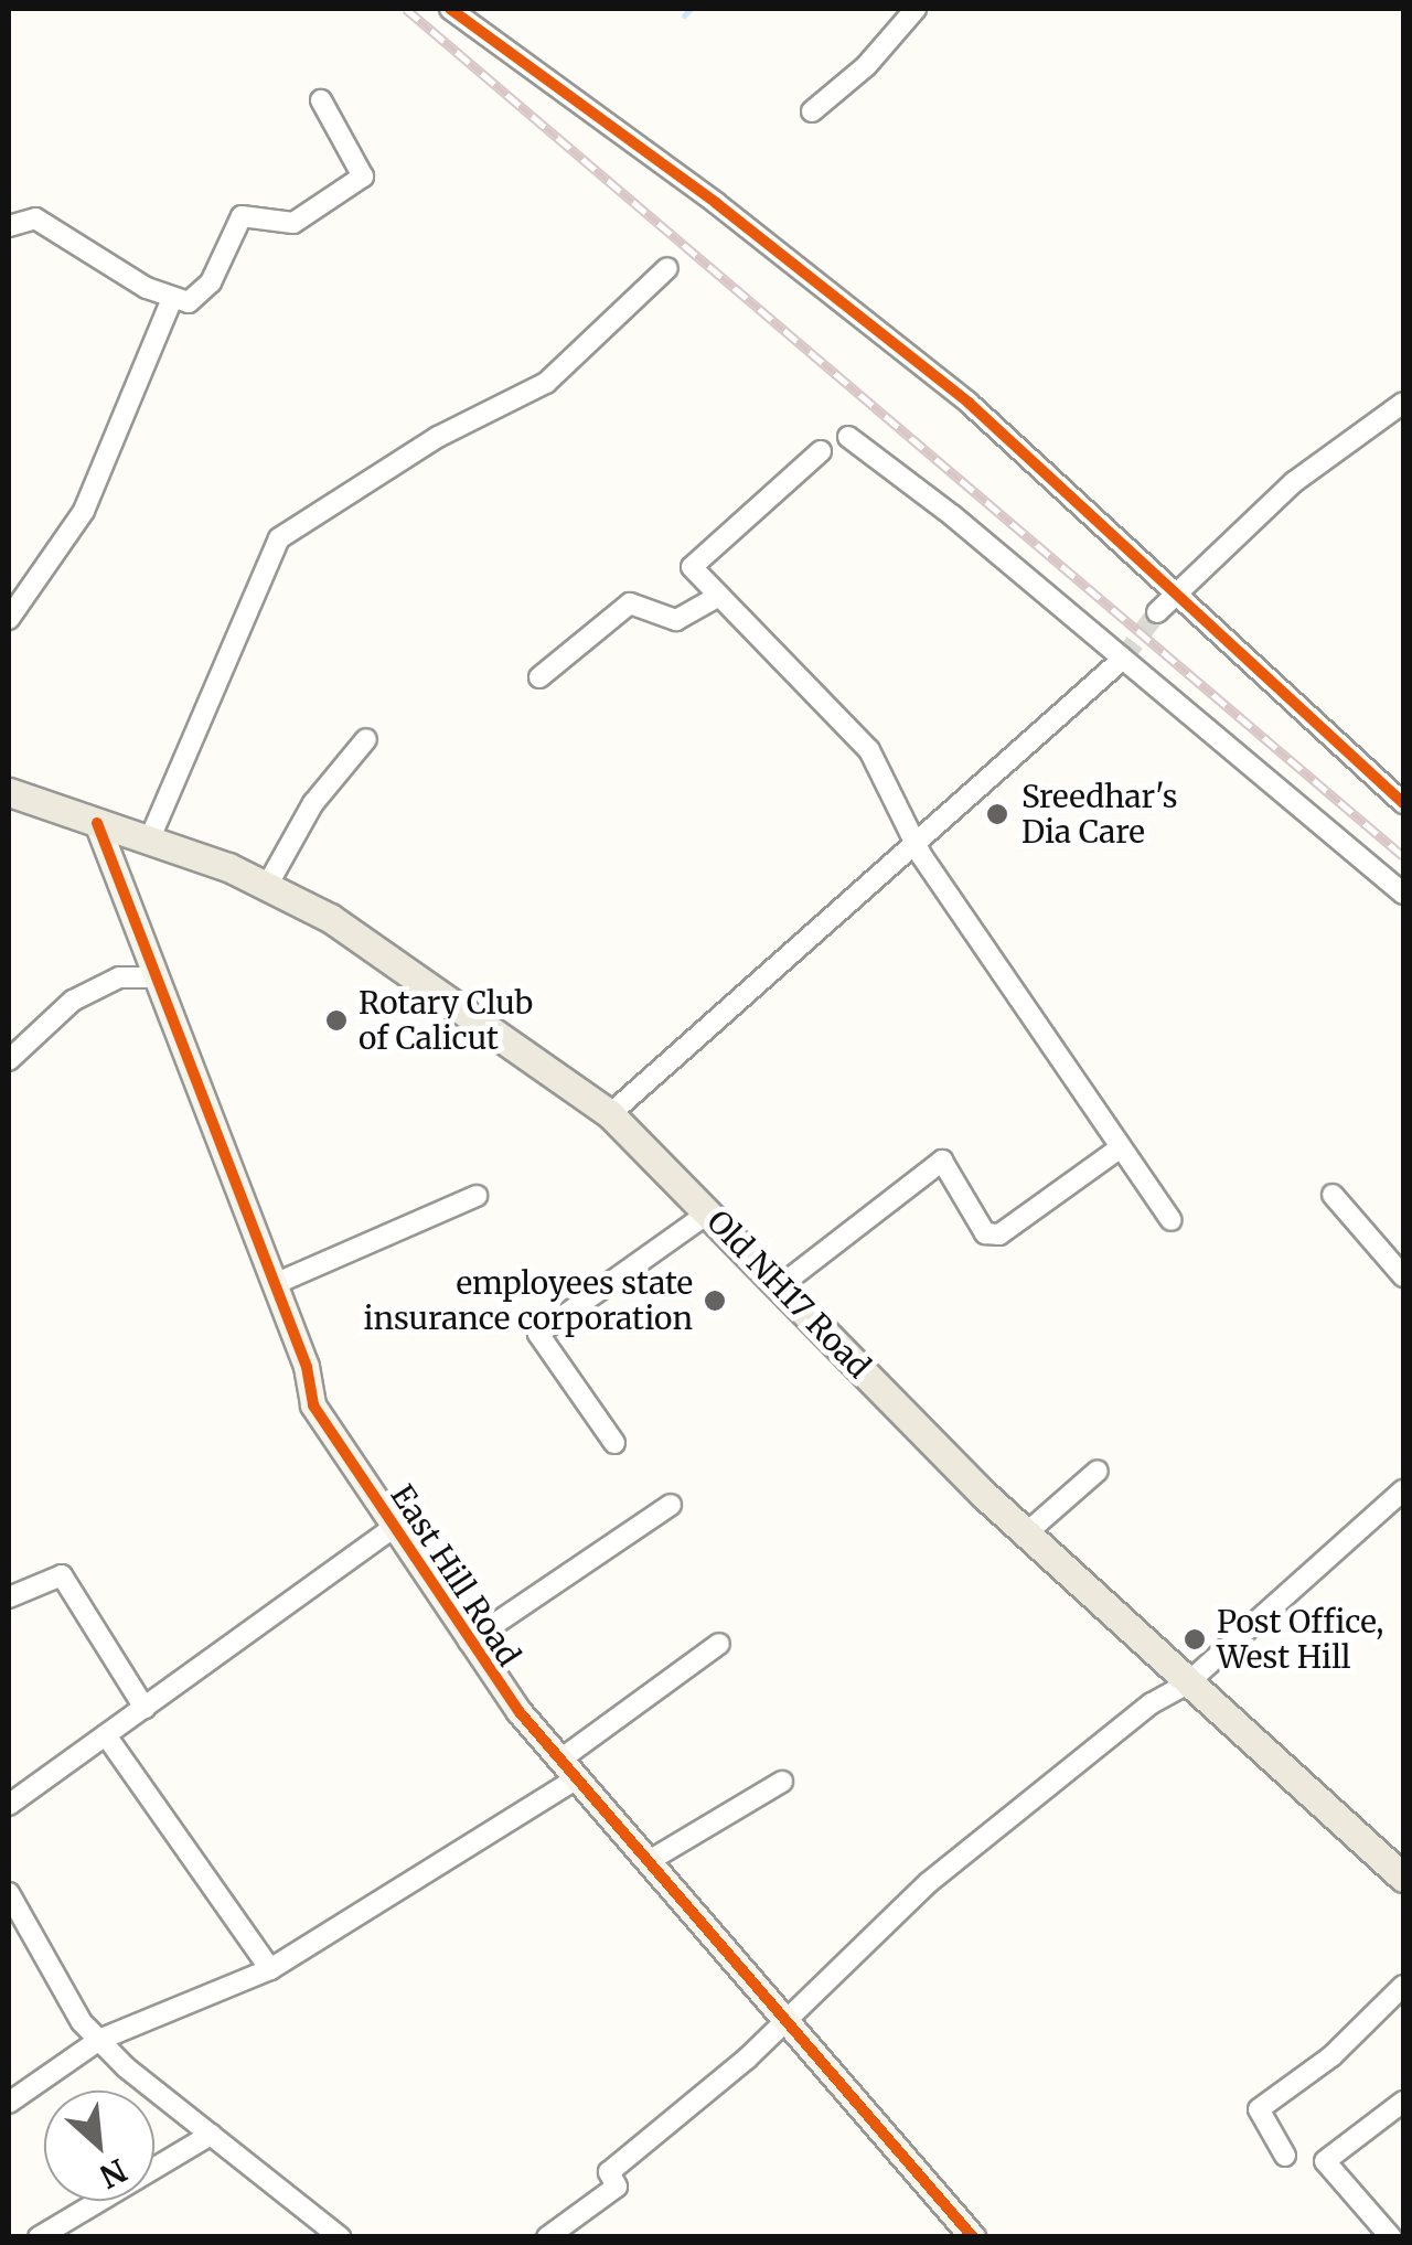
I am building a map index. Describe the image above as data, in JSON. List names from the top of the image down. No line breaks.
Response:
{"streets":{"main road":["Old NH17 Road"],"street":["East Hill Road"]},"crossings":[["Old NH17 Road","East Hill Road"]],"places":["Sreedhar's Dia Care","Rotary Club of Calicut","employees state insurance corporation","Post Office, West Hill"],"north":"bottom right"}
